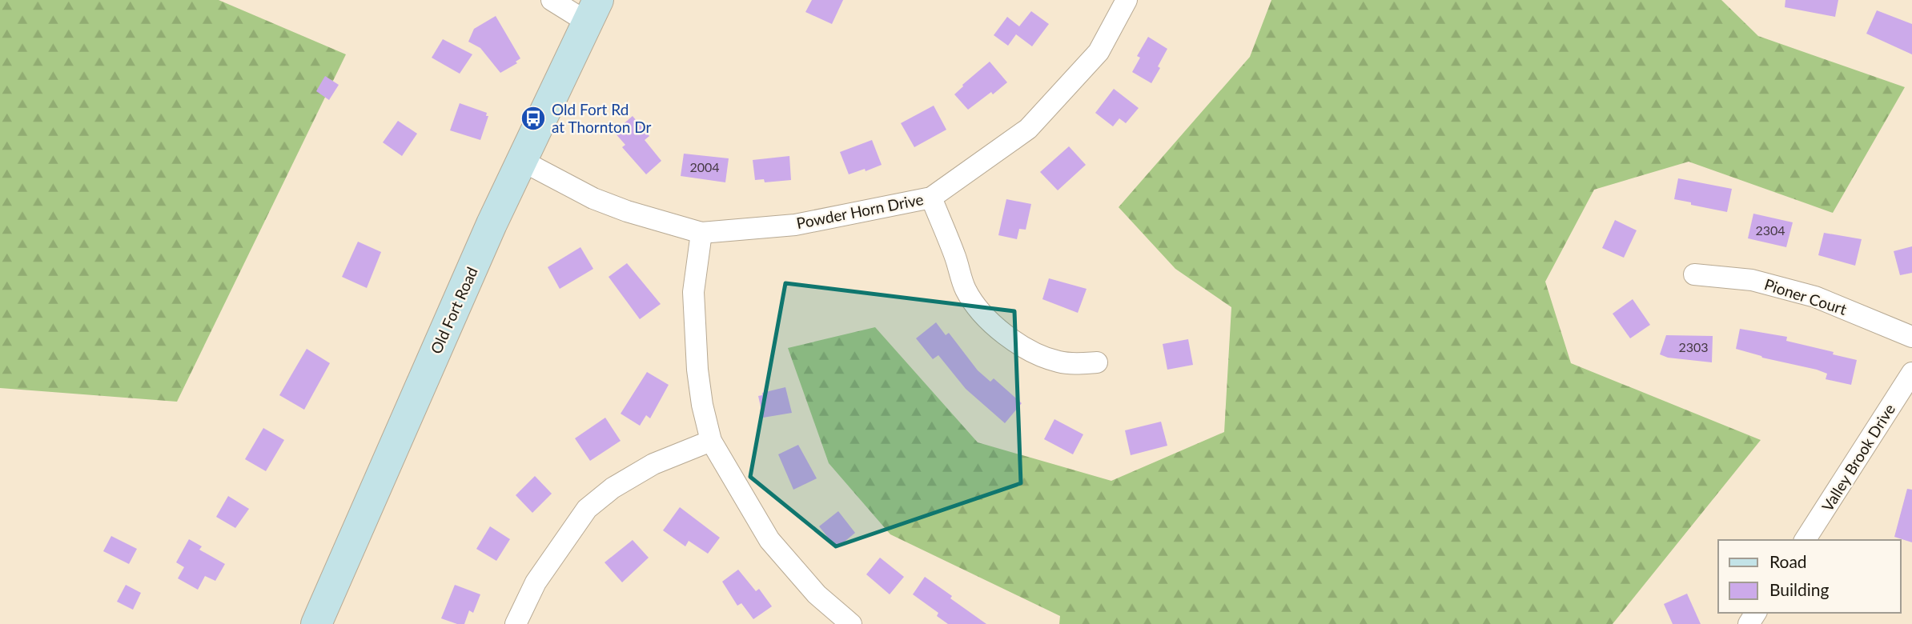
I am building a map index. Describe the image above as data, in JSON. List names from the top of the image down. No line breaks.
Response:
{"streets":{"main road":["Old Fort Road"],"street":["Powder Horn Drive","Pioner Court","Valley Brook Drive"]},"crossings":[["Powder Horn Drive","Old Fort Road"]],"places":{"bus stop":["Old Fort Rd at Thornton Dr"]},"house_numbers":["2004","2304","2303"],"legend":["Road","Building"]}
